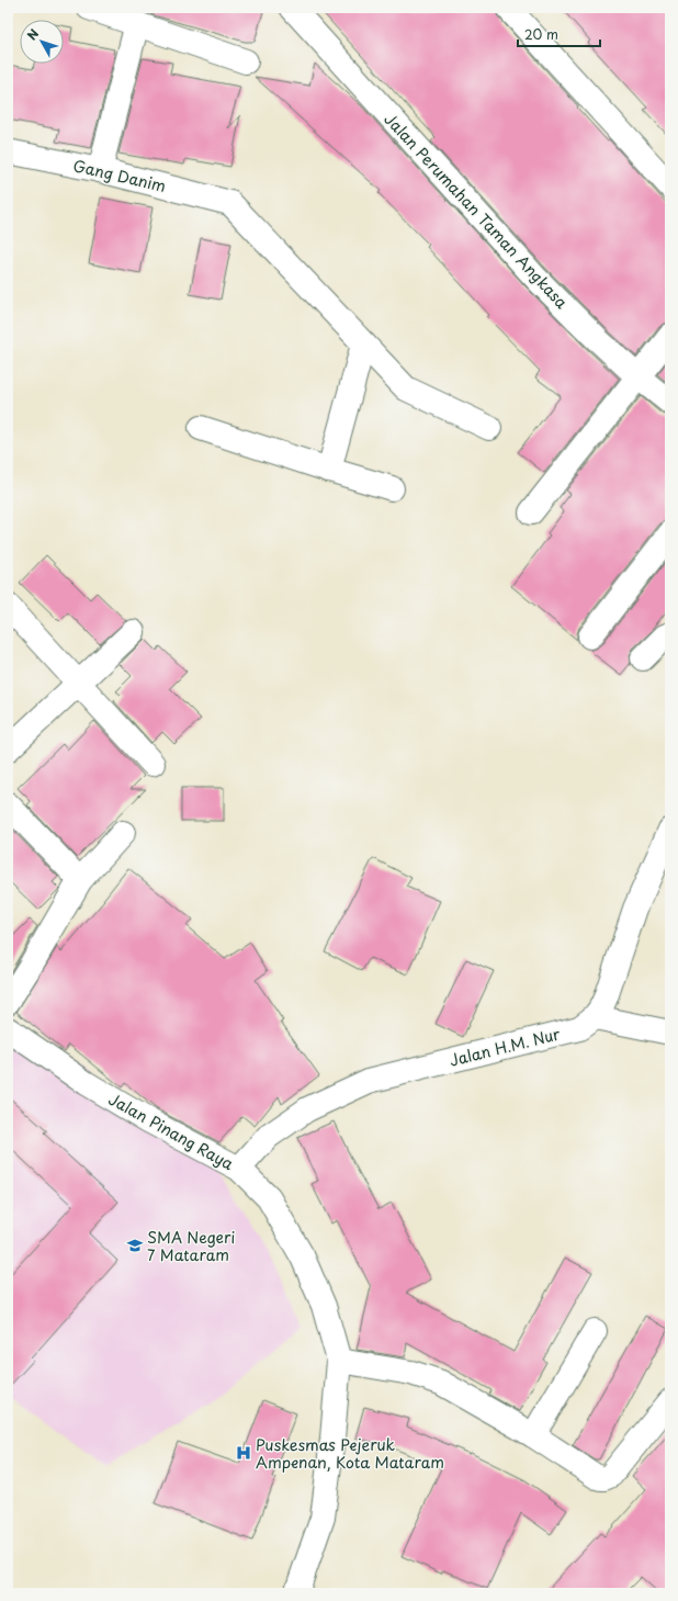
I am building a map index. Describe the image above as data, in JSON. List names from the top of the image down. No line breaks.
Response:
{"streets":{"street":["Gang Danim","Jalan Perumahan Taman Angkasa","Jalan H.M. Nur","Jalan Pinang Raya"]},"crossings":[["Jalan H.M. Nur","Jalan Pinang Raya"]],"places":{"school or university":["SMA Negeri 7 Mataram"],"hospital":["Puskesmas Pejeruk Ampenan, Kota Mataram"]},"scale_bar":"20 m","north":"top left"}
